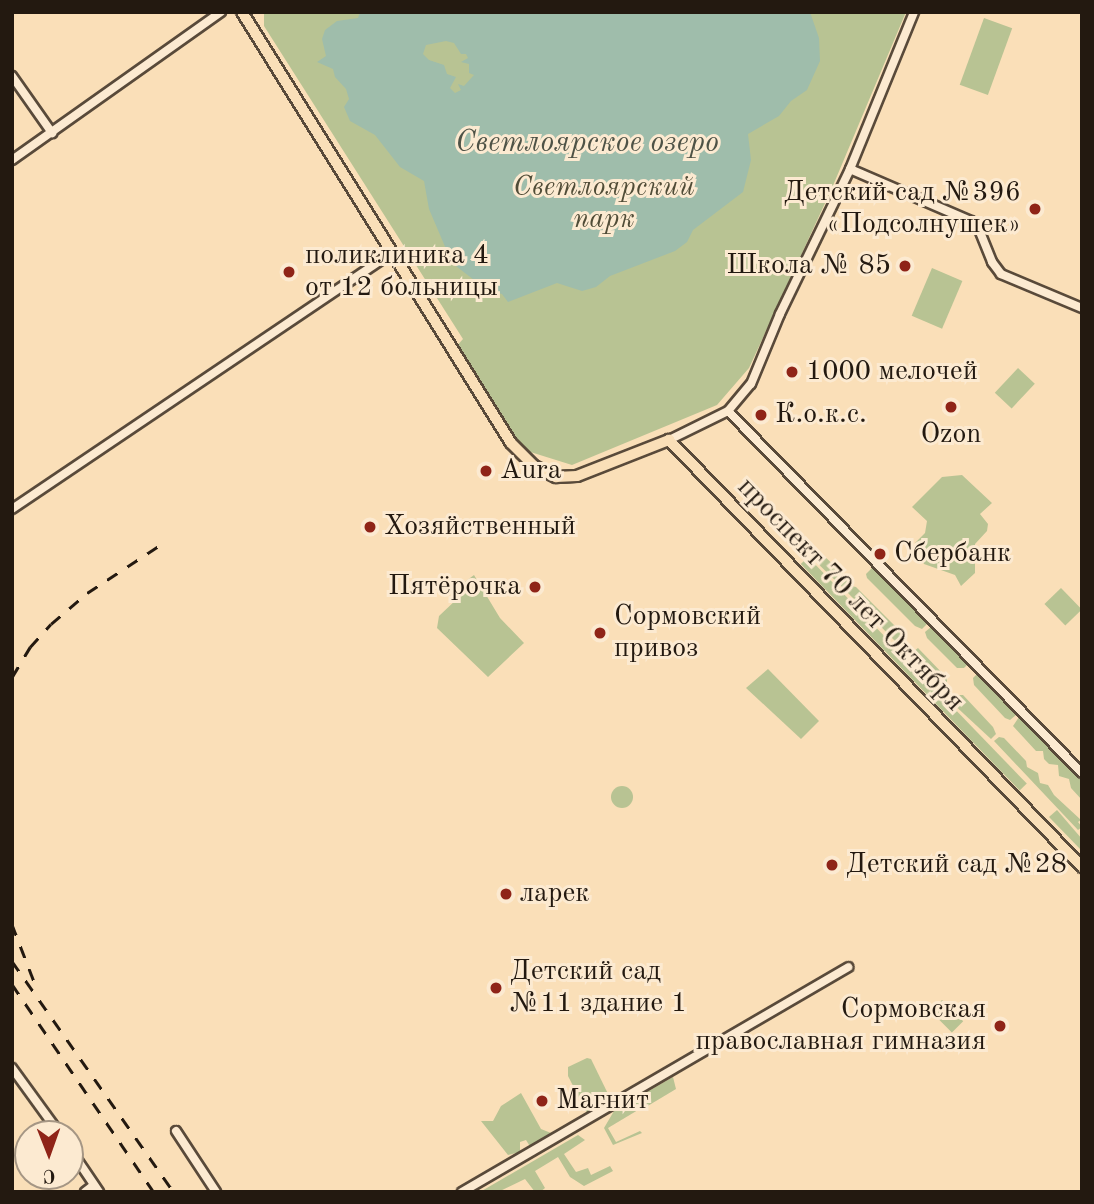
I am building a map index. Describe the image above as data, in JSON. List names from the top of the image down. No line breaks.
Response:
{"streets":{"main road":["проспект 70 лет Октября"]},"water":["Светлоярское озеро"],"parks":["Светлоярский парк"],"places":["Детский сад №396 «Подсолнушек»","Школа № 85","поликлиника 4 от 12 больницы","1000 мелочей","Ozon","К.о.к.с.","Aura","Хозяйственный","Сбербанк","Пятёрочка","Сормовский привоз","Детский сад №28","ларек","Детский сад №11 здание 1","Сормовская православная гимназия","Магнит"],"north":"bottom"}
